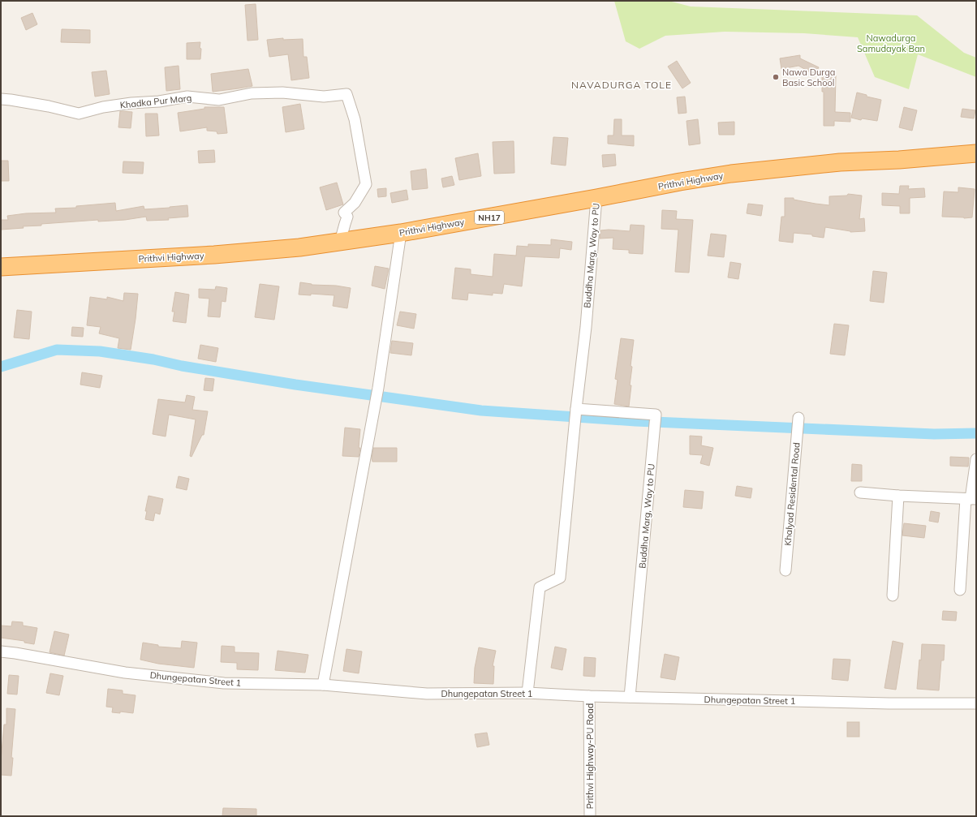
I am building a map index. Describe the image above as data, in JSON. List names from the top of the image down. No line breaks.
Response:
{"streets":{"highway":["Prithvi Highway","NH17"],"street":["Khadka Pur Marg","Buddha Marg, Way to PU","Khalyad Residental Road","Dhungepatan Street 1","Prithvi Highway-PU Road"]},"crossings":[["Khadka Pur Marg","Prithvi Highway"],["Prithvi Highway","Buddha Marg, Way to PU"],["Buddha Marg, Way to PU","Dhungepatan Street 1"],["Dhungepatan Street 1","Prithvi Highway-PU Road"]],"districts":["NAVADURGA TOLE"],"parks":["Nawadurga Samudayak Ban"],"places":["Nawa Durga Basic School"]}
